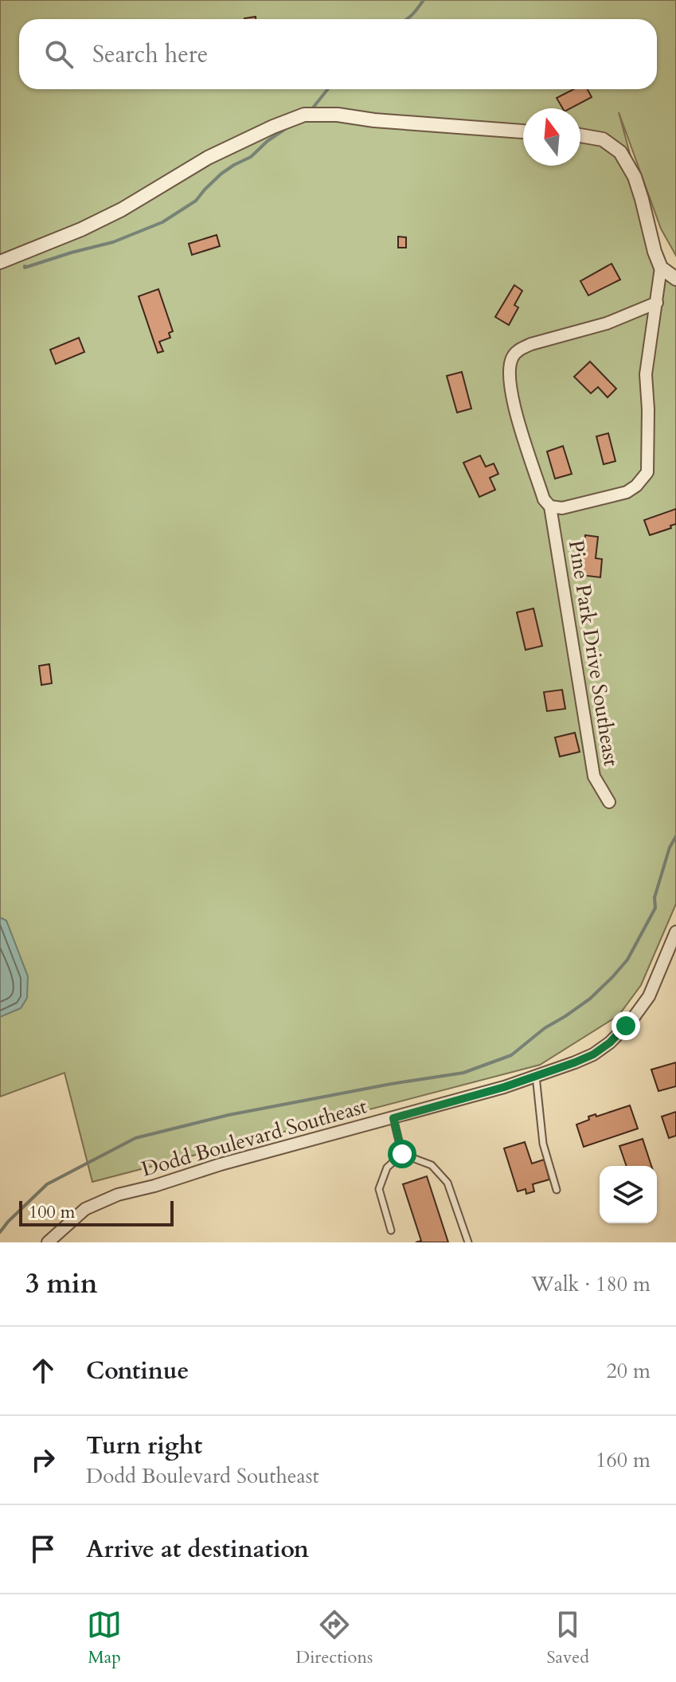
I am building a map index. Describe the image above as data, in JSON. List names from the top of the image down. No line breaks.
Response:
{"streets":{"street":["Pine Park Drive Southeast","Dodd Boulevard Southeast"]},"scale_bar":"100 m","north":"top","page":{"search":"Search here","scale":"100 m","heading":["3 min","Walk · 180 m"],"list":[["Continue","20 m"],["Turn right","Dodd Boulevard Southeast","160 m"],"Arrive at destination"],"nav":["Map","Directions","Saved"]}}
